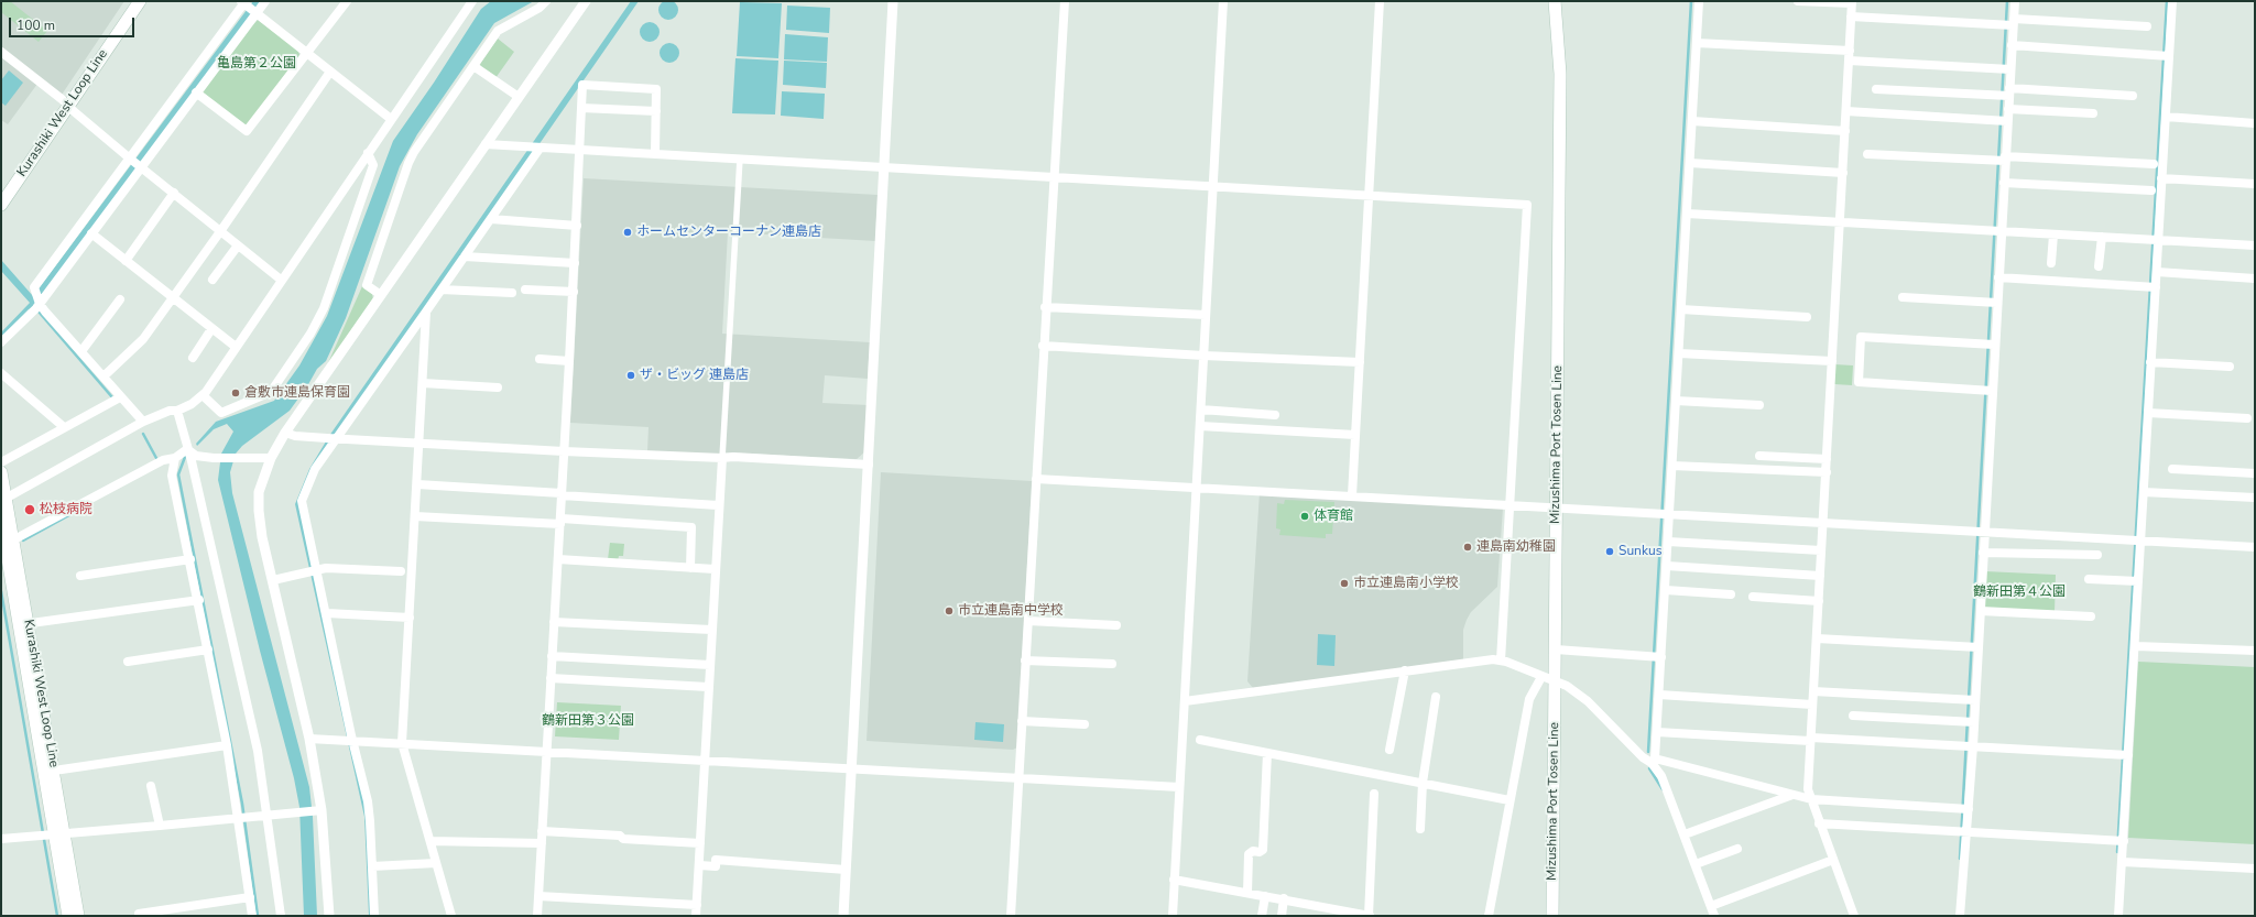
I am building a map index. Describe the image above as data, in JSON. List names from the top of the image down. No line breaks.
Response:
{"streets":{"main road":["Kurashiki West Loop Line","Mizushima Port Tosen Line"]},"parks":["亀島第２公園","鶴新田第４公園","鶴新田第３公園"],"places":["ホームセンターコーナン連島店","ザ・ビッグ 連島店","倉敷市連島保育園","松枝病院","体育館","連島南幼稚園","Sunkus","市立連島南小学校","市立連島南中学校"],"scale_bar":"100 m"}
